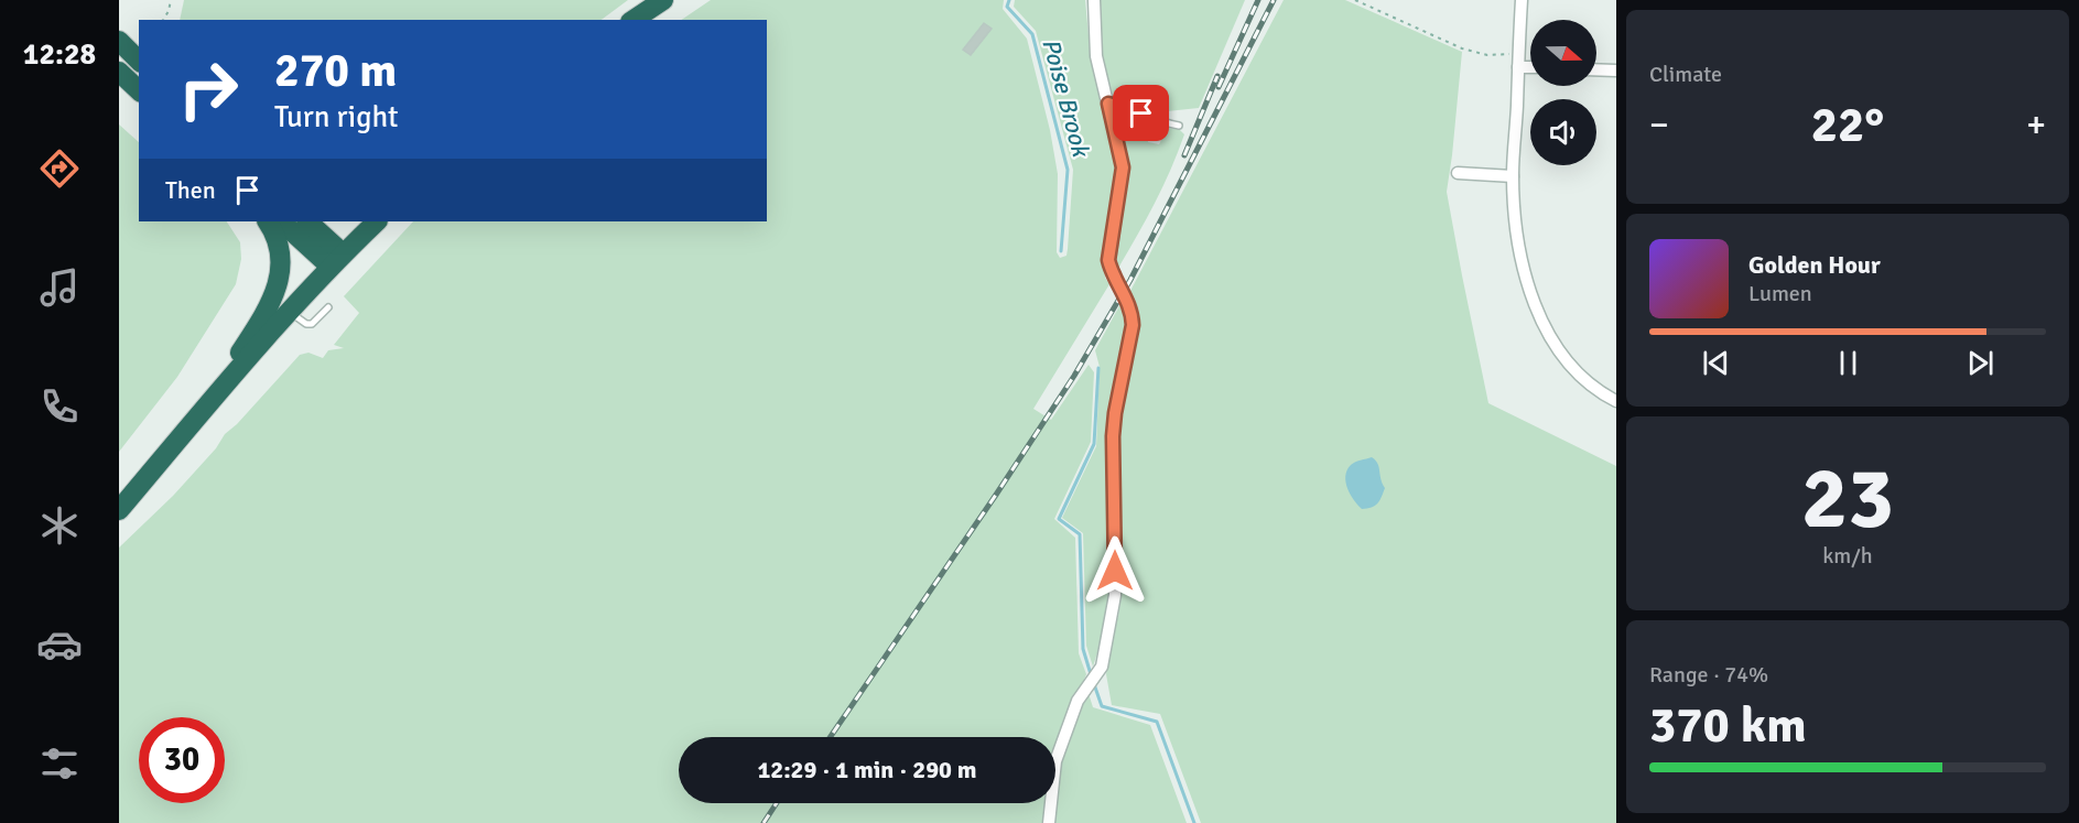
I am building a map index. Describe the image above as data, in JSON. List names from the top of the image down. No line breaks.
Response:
{"water":["Poise Brook"],"north":"right","page":{"tabs":"12:28","tile":["Climate",["23","km/h"],["Range · 74%","370 km"]],"turn":["270 m","Turn right"],"heat":["−","22°","+"],"then":"Then","song":["Golden Hour","Lumen"],"limit":"30","trip":"12:29 · 1 min · 290 m"}}
